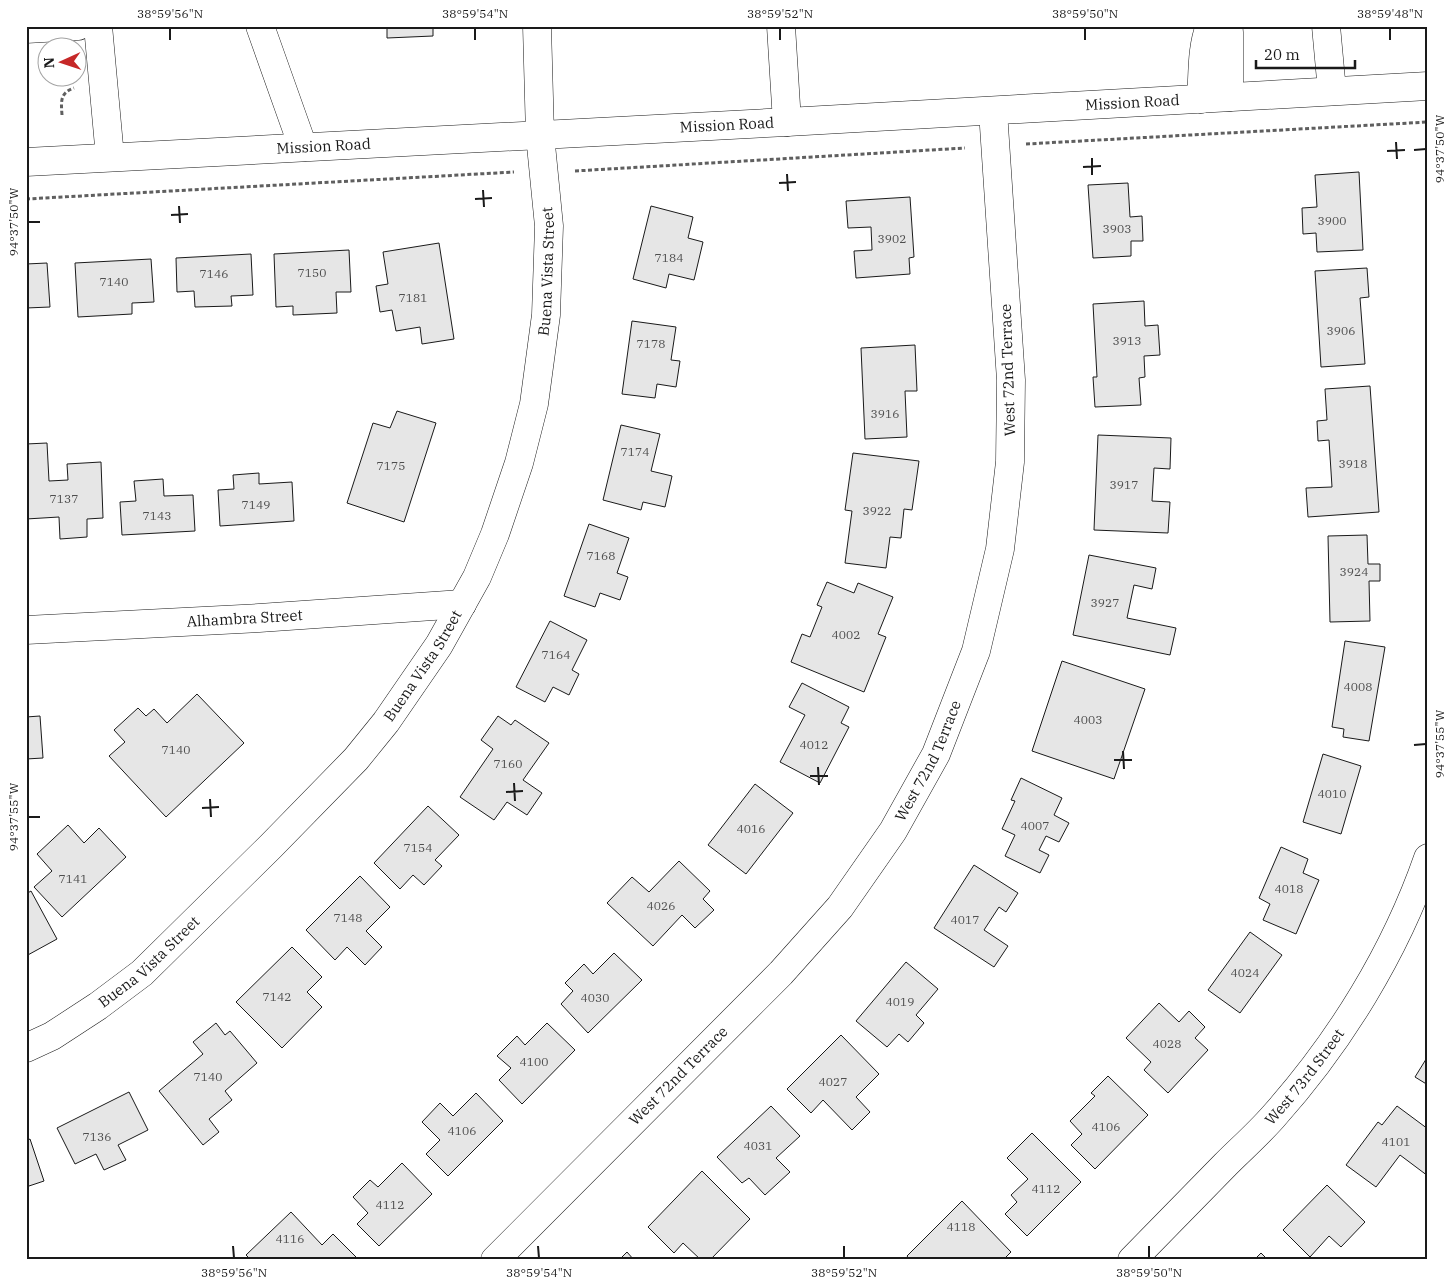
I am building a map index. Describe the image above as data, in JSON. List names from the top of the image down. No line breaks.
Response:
{"streets":{"street":["Mission Road","Buena Vista Street","West 72nd Terrace","Alhambra Street","West 73rd Street"]},"crossings":[["Mission Road","Buena Vista Street"],["Mission Road","West 72nd Terrace"],["Buena Vista Street","Alhambra Street"]],"house_numbers":["3900","3903","3902","7184","7150","7146","7140","7181","3906","3913","7178","3916","7174","3918","7175","3917","7137","7149","3922","7143","7168","3924","3927","4002","7164","4008","4003","4012","7140","7160","4010","4007","4016","7154","7141","4018","4026","7148","4017","4024","7142","4030","4019","4028","4100","7140","4027","4106","4106","7136","4101","4031","4112","4112","4118","4116"],"scale_bar":"20 m","north":"left","coordinates":["38°59'56\"N","38°59'54\"N","38°59'52\"N","38°59'50\"N","38°59'48\"N","94°37'50\"W","94°37'55\"W"]}
